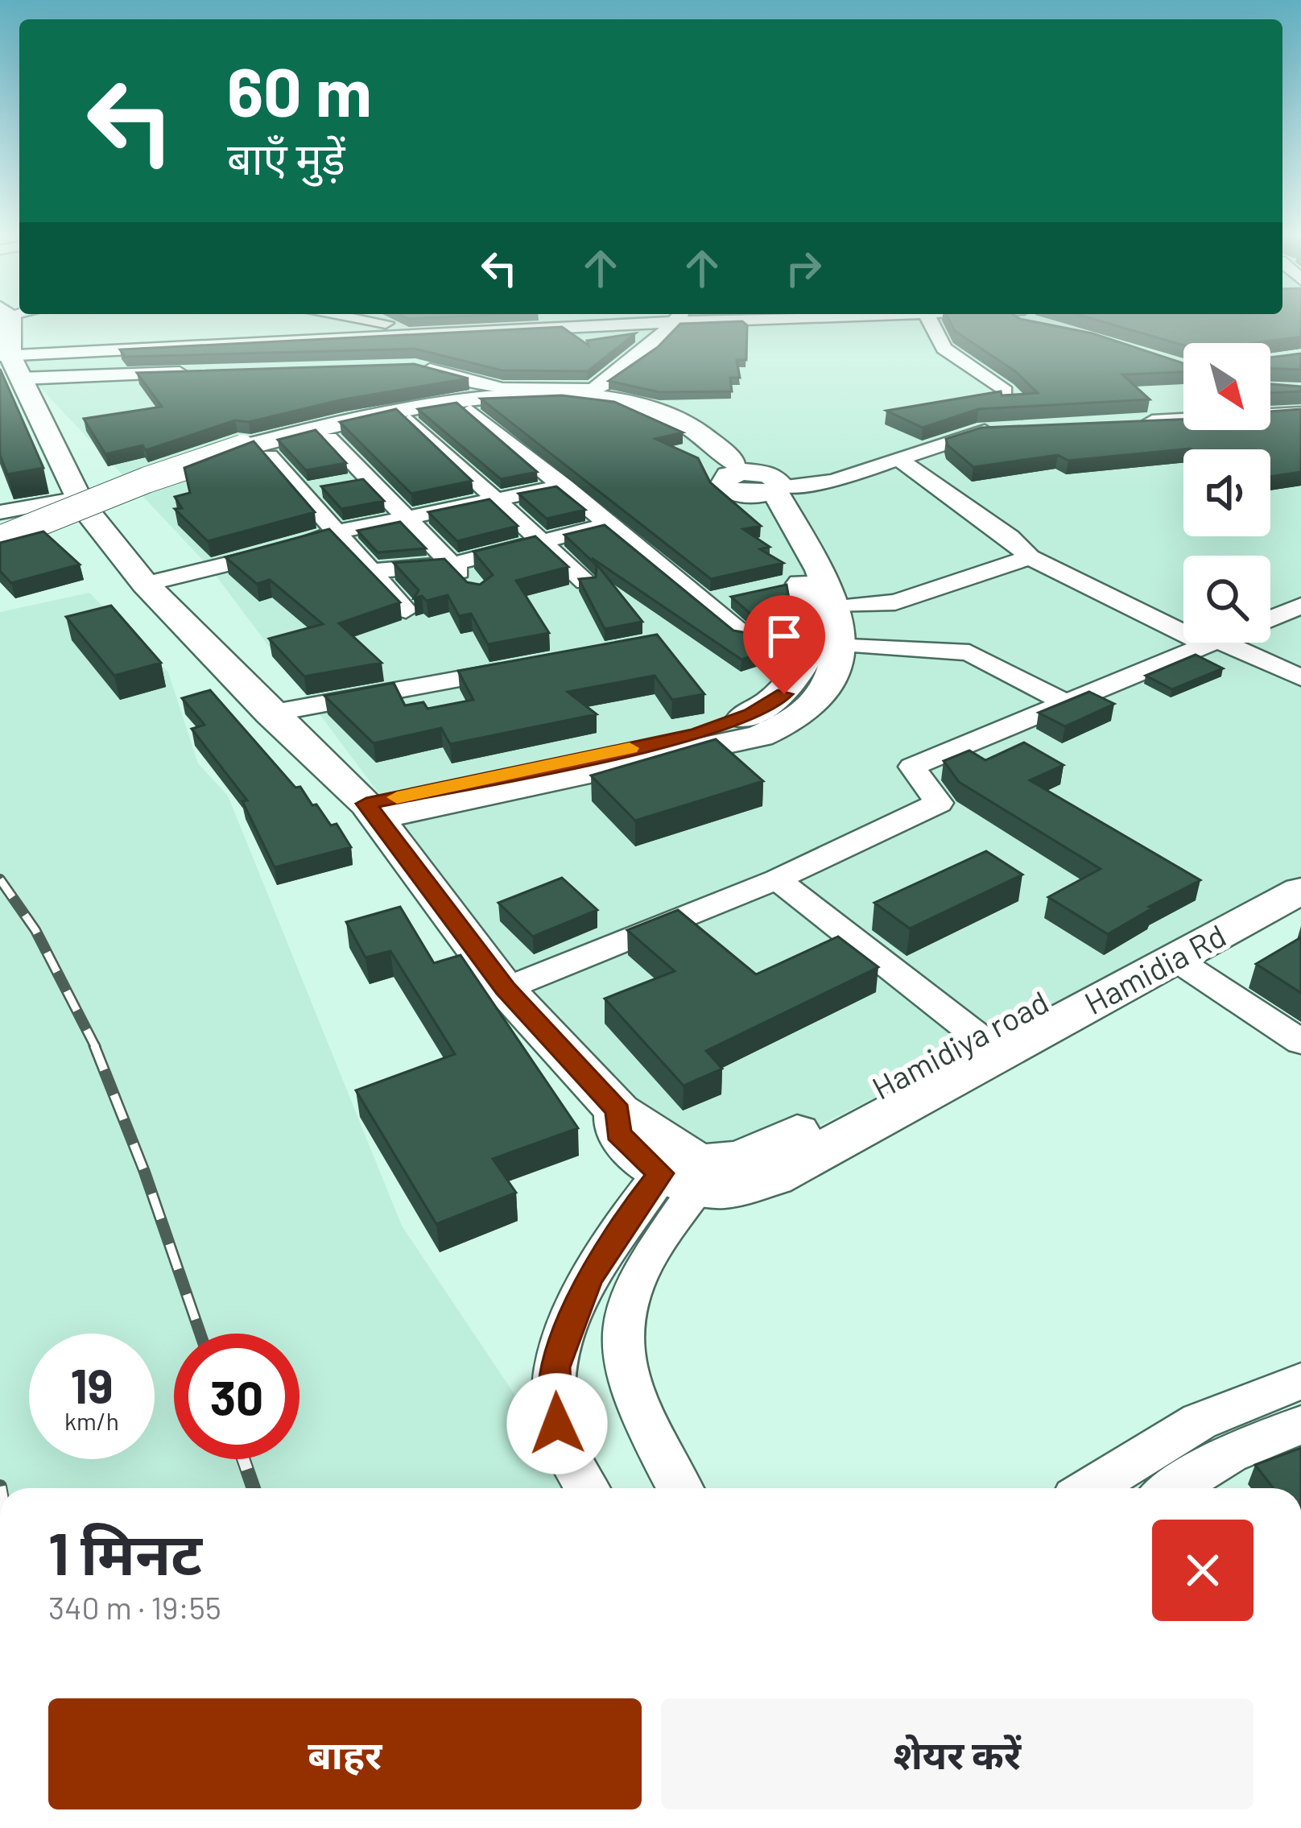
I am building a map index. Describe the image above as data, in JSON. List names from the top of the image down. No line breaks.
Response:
{"streets":{"main road":["Hamidia Rd","Hamidiya road"]},"crossings":[["Hamidia Rd","Hamidiya road"]],"north":"bottom right","page":{"turn":["60 m","बाएँ मुड़ें"],"speed":"19 km/h","limit":"30","heading":["1 मिनट","340 m · 19:55"],"buttons":["बाहर","शेयर करें"]}}
